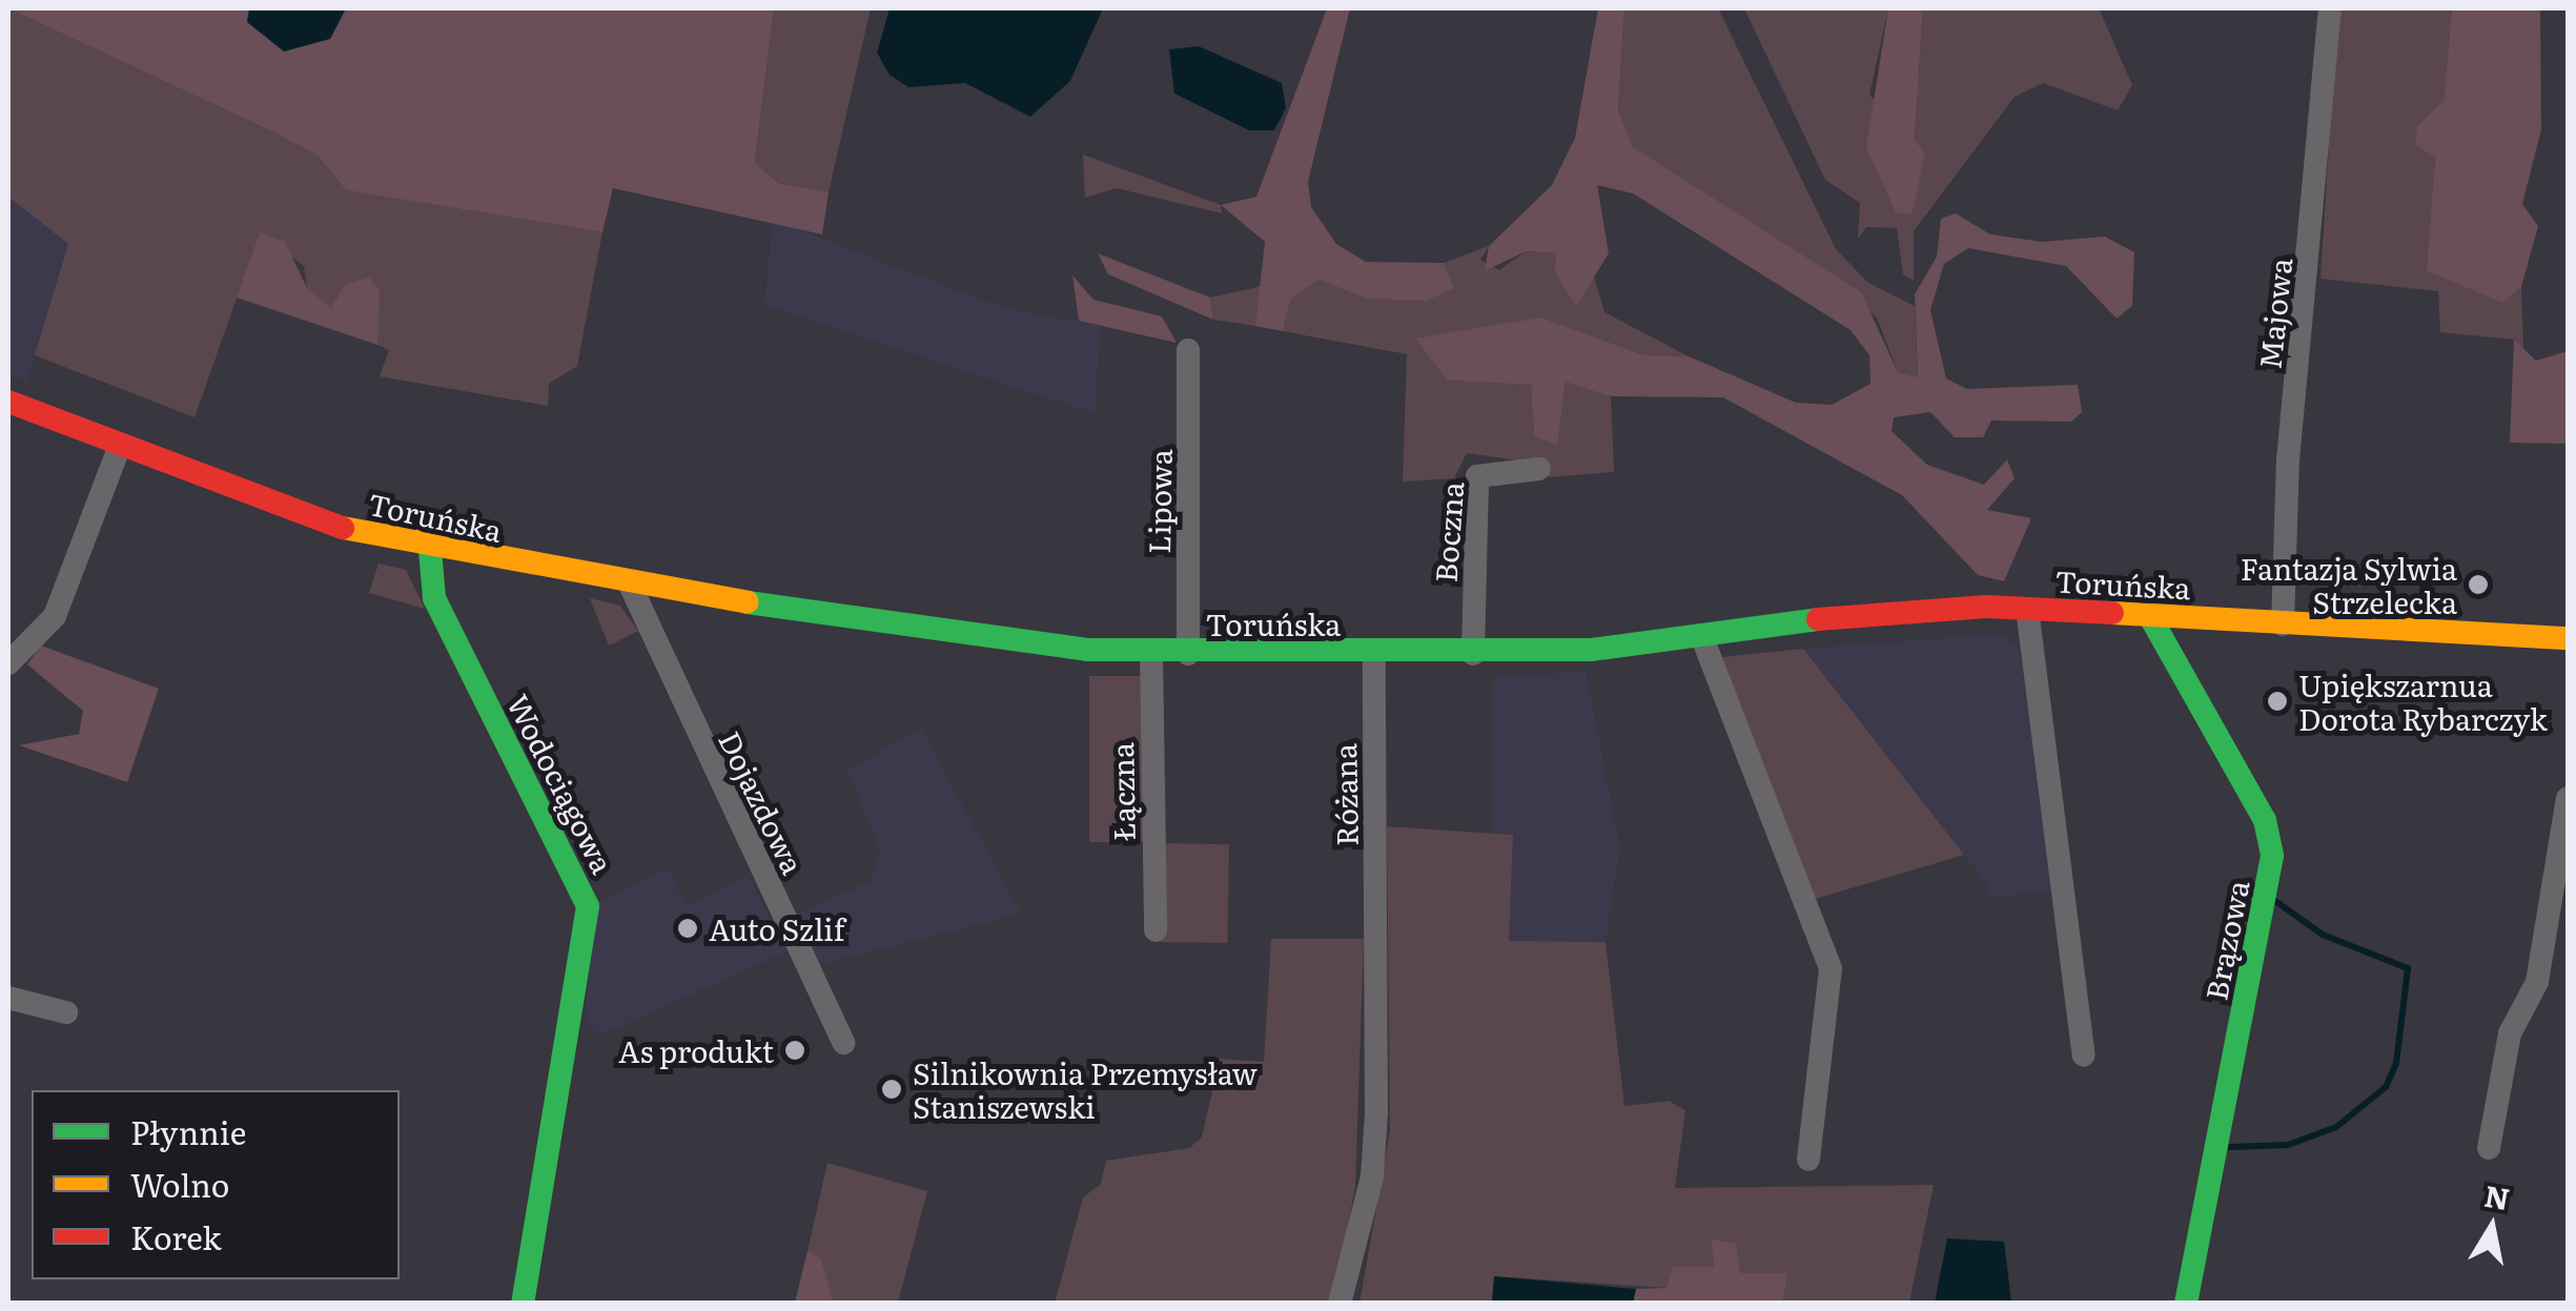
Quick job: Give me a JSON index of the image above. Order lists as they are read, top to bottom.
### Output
{
  "streets": {
    "main road": ["Toruńska", "Wodociągowa", "Brązowa"],
    "street": [
      "Majowa",
      "Lipowa",
      "Boczna",
      "Łączna",
      "Różana",
      "Dojazdowa"
    ]
  },
  "crossings": [
    ["Majowa", "Toruńska"],
    ["Lipowa", "Toruńska"],
    ["Toruńska", "Boczna"],
    ["Toruńska", "Wodociągowa"],
    ["Toruńska", "Łączna"],
    ["Toruńska", "Różana"],
    ["Toruńska", "Dojazdowa"],
    ["Toruńska", "Brązowa"]
  ],
  "places": [
    "Fantazja Sylwia Strzelecka",
    "Upiększarnua Dorota Rybarczyk",
    "Auto Szlif",
    "As produkt",
    "Silnikownia Przemysław Staniszewski"
  ],
  "legend": ["Płynnie", "Wolno", "Korek"],
  "north": "top"
}
